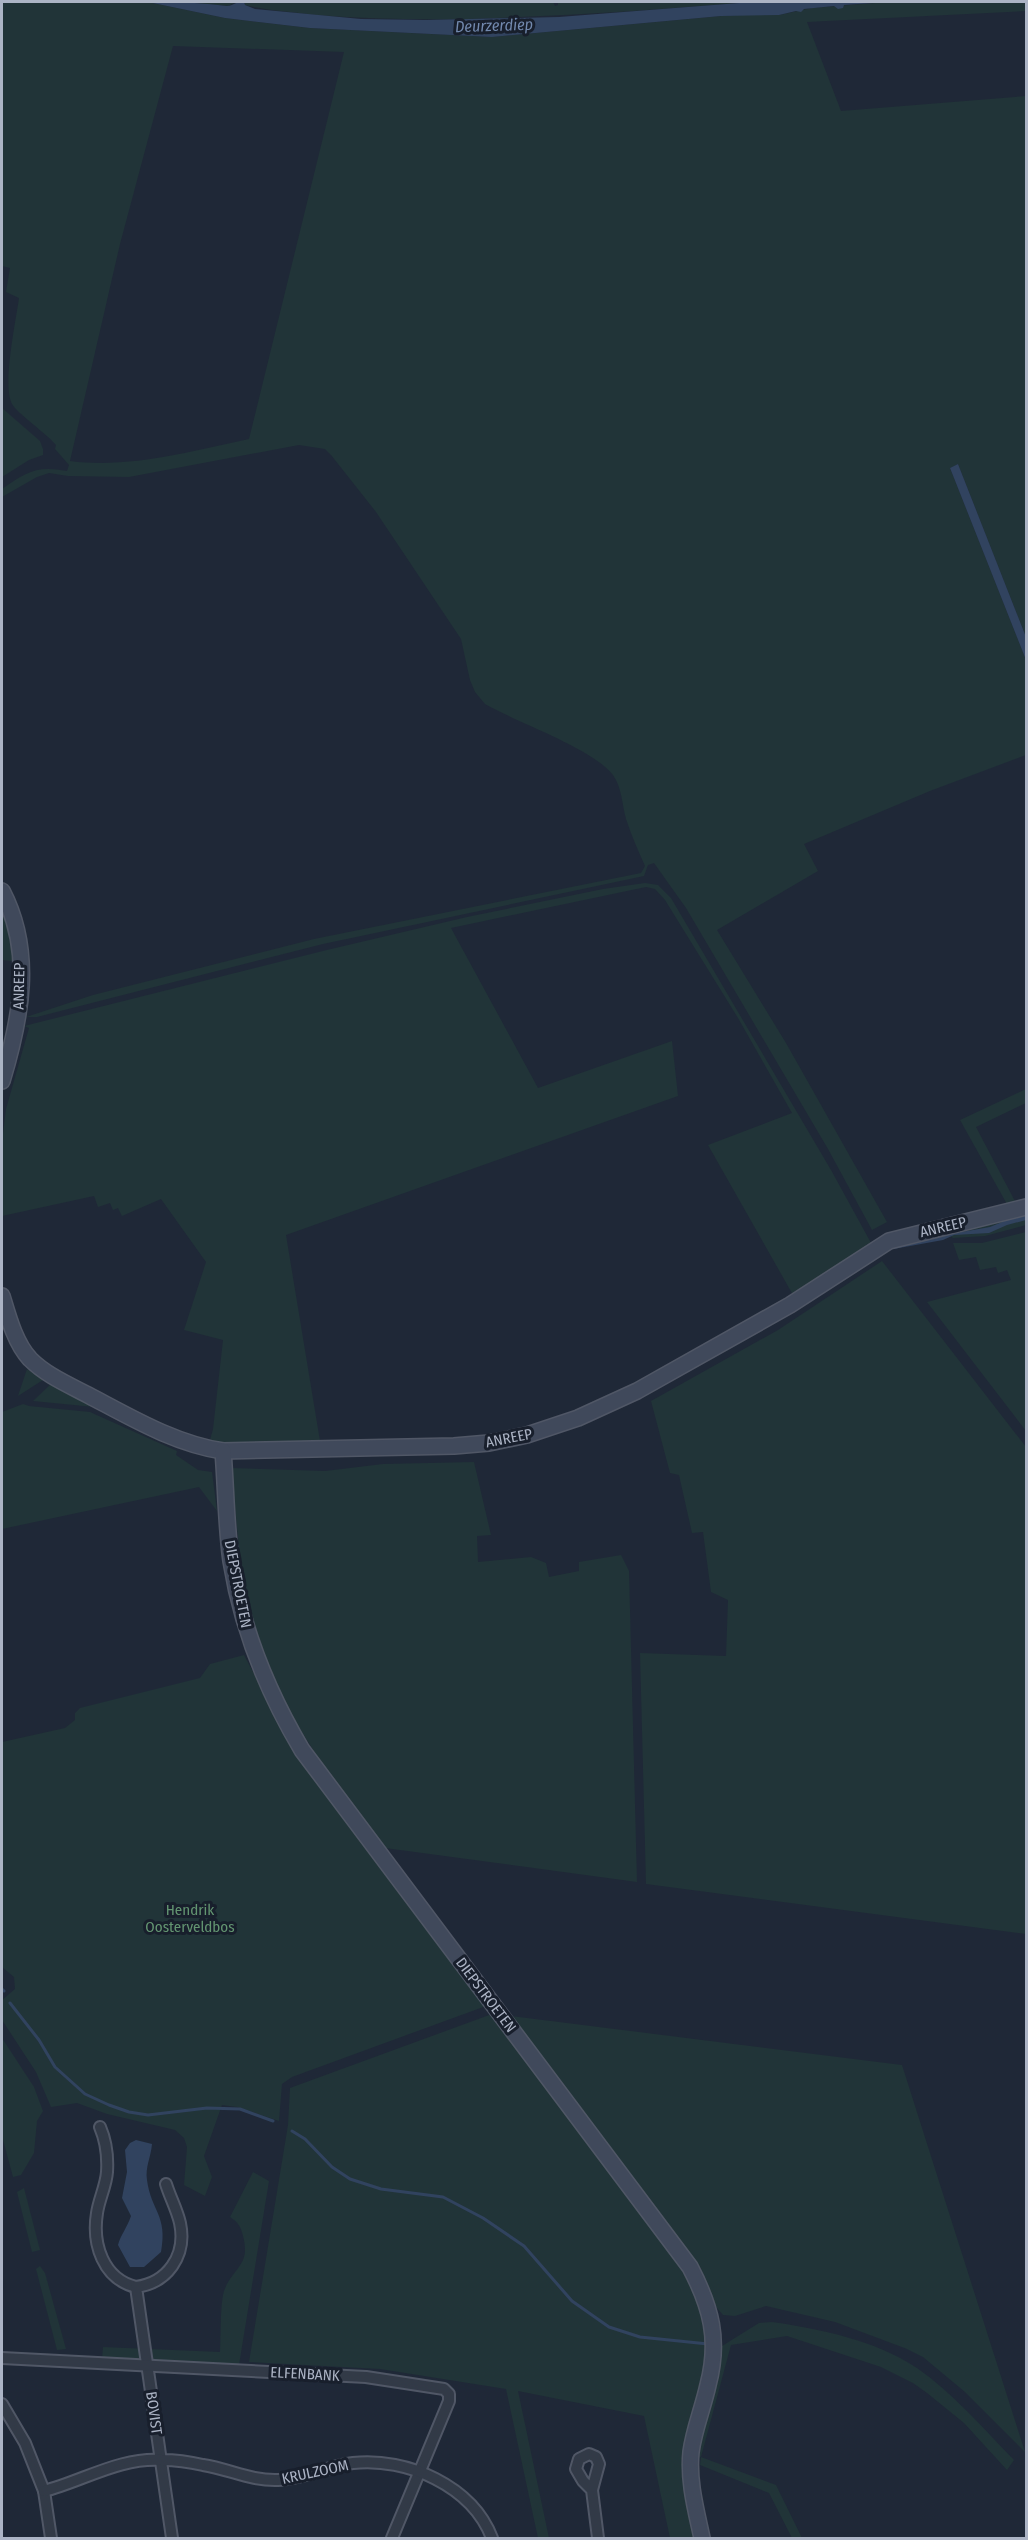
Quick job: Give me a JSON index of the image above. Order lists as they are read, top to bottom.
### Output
{
  "streets": {
    "street": [
      "ANREEP",
      "DIEPSTROETEN",
      "ELFENBANK",
      "BOVIST",
      "KRULZOOM"
    ]
  },
  "crossings": [
    ["ANREEP", "DIEPSTROETEN"],
    ["ELFENBANK", "BOVIST"],
    ["ELFENBANK", "KRULZOOM"],
    ["BOVIST", "KRULZOOM"]
  ],
  "water": ["Deurzerdiep"],
  "parks": ["Hendrik Oosterveldbos"]
}
